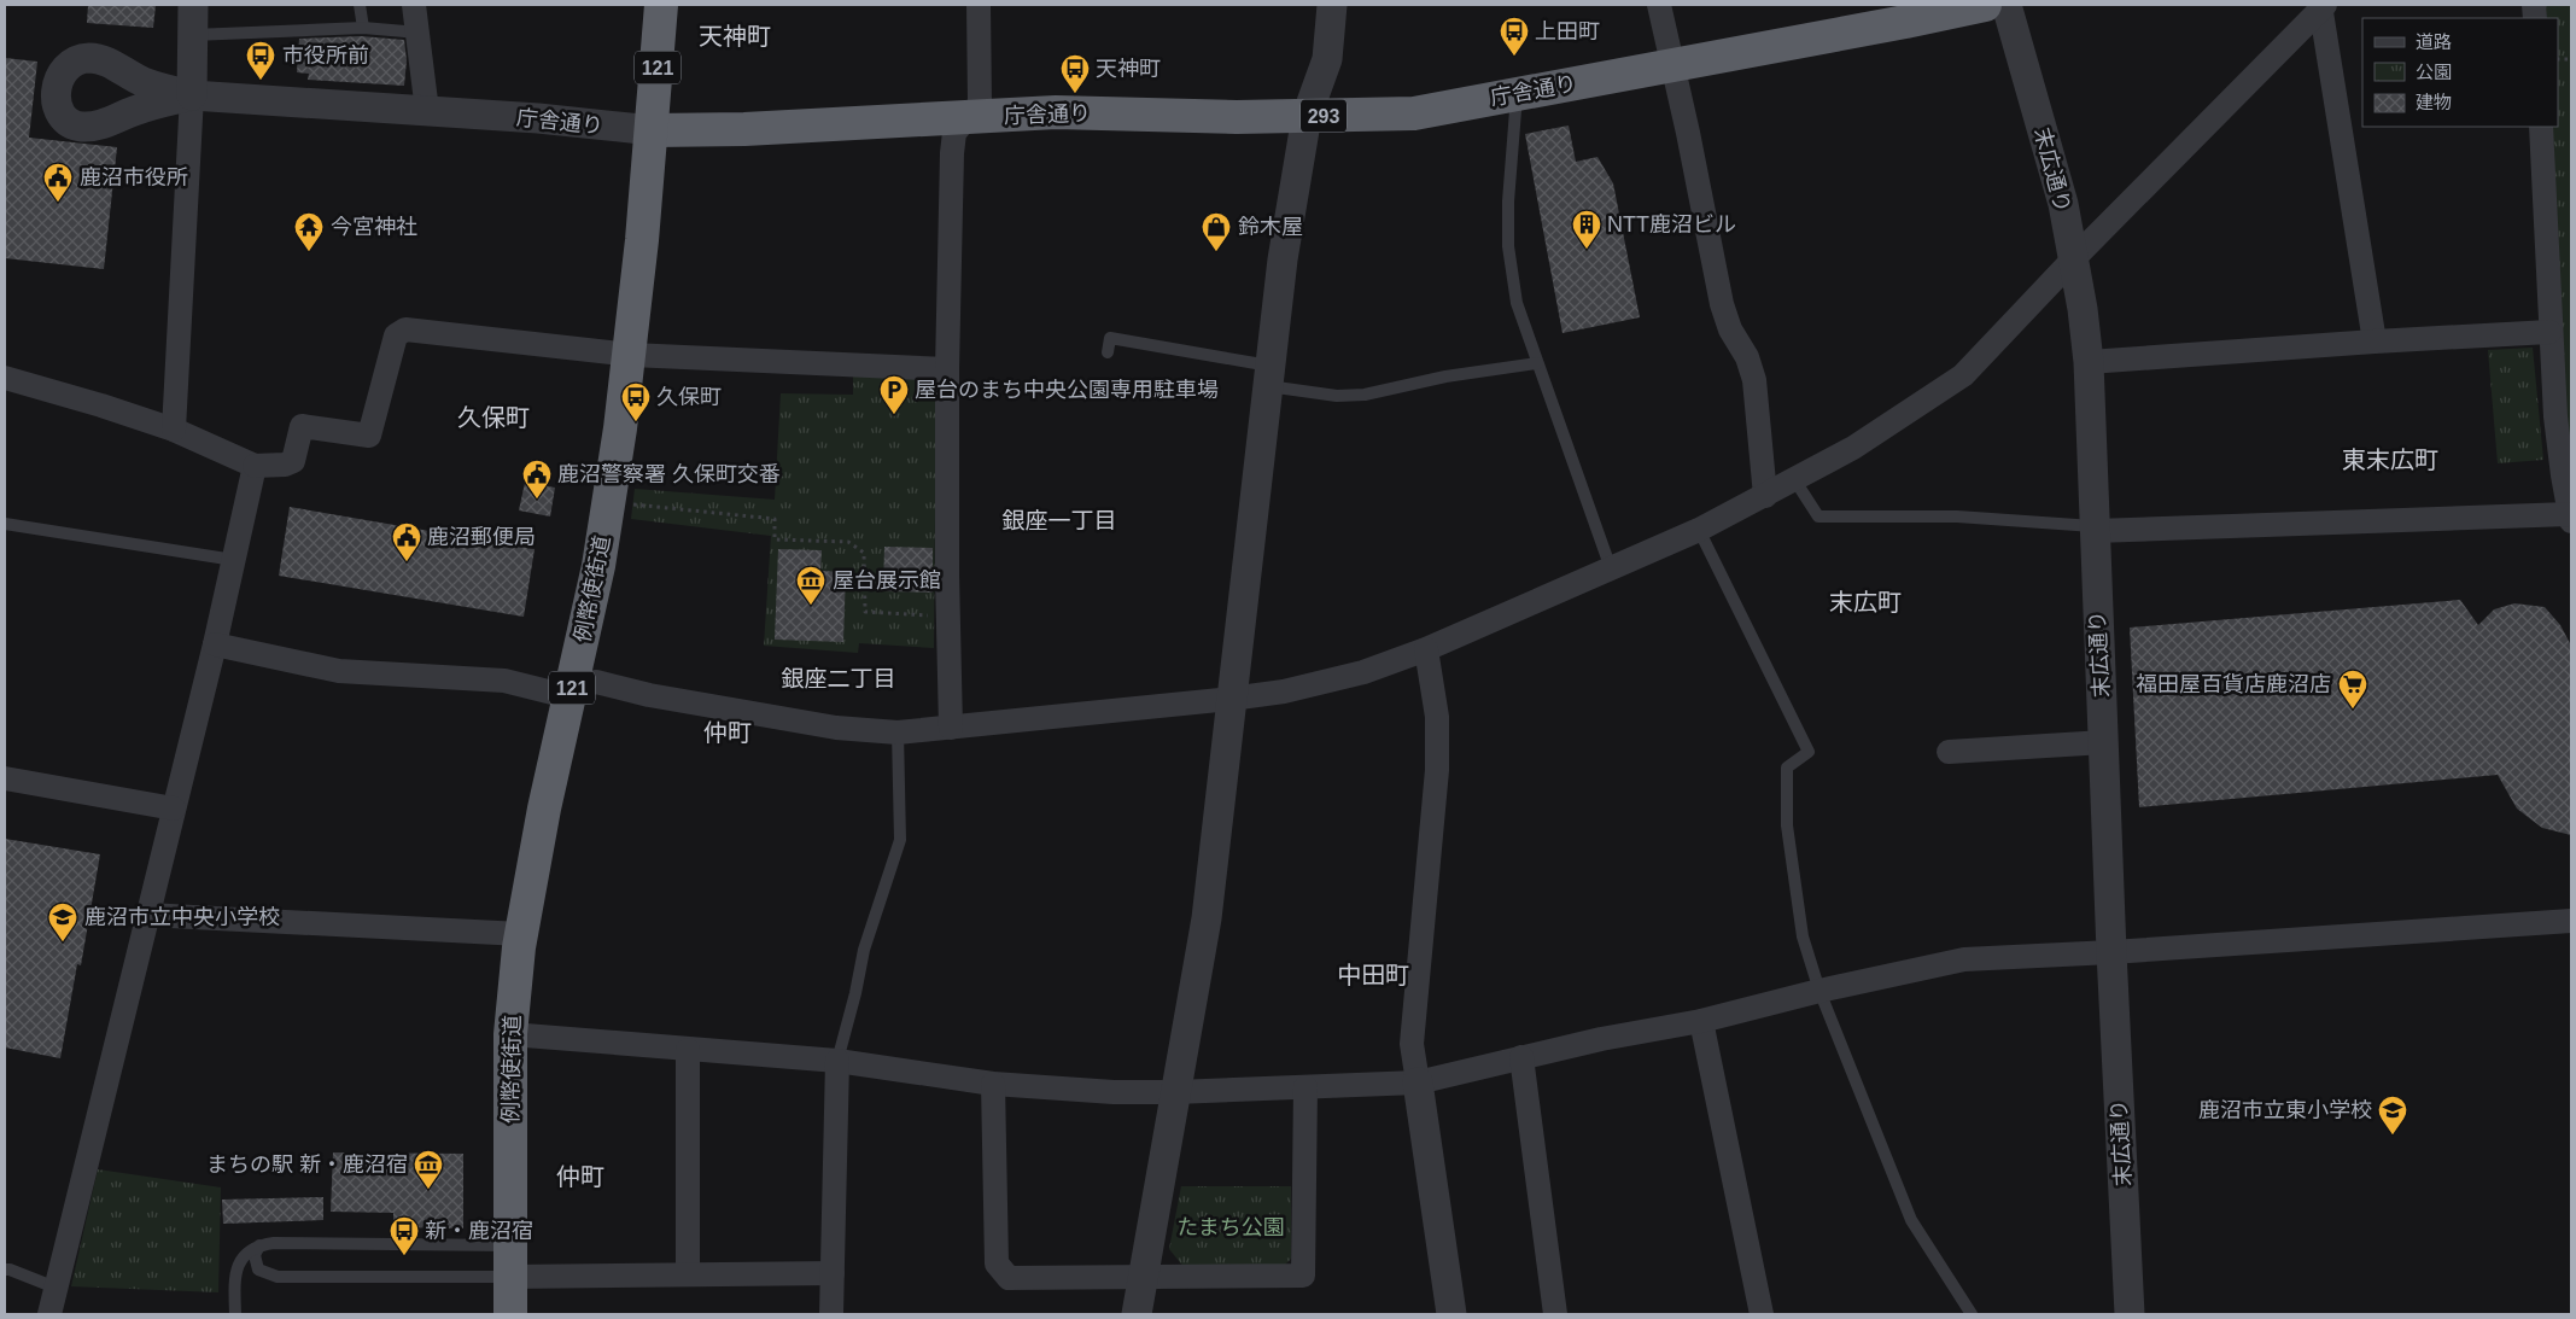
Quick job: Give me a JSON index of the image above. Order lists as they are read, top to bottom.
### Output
{
  "streets": {
    "highway": [
      "121",
      "庁舎通り",
      "293",
      "例幣使街道"
    ],
    "street": ["末広通り"]
  },
  "crossings": [
    ["庁舎通り", "例幣使街道"]
  ],
  "districts": [
    "天神町",
    "久保町",
    "東末広町",
    "銀座一丁目",
    "末広町",
    "銀座二丁目",
    "仲町",
    "中田町",
    "仲町"
  ],
  "parks": ["たまち公園"],
  "places": {
    "bus stop": [
      "上田町",
      "市役所前",
      "天神町",
      "久保町",
      "新・鹿沼宿"
    ],
    "public building": ["鹿沼市役所", "鹿沼警察署 久保町交番", "鹿沼郵便局"],
    "building": ["NTT鹿沼ビル"],
    "temple": ["今宮神社"],
    "shop": ["鈴木屋"],
    "parking": ["屋台のまち中央公園専用駐車場"],
    "museum": ["屋台展示館", "まちの駅 新・鹿沼宿"],
    "supermarket": ["福田屋百貨店鹿沼店"],
    "school or university": ["鹿沼市立中央小学校", "鹿沼市立東小学校"]
  },
  "legend": ["道路", "公園", "建物"]
}
